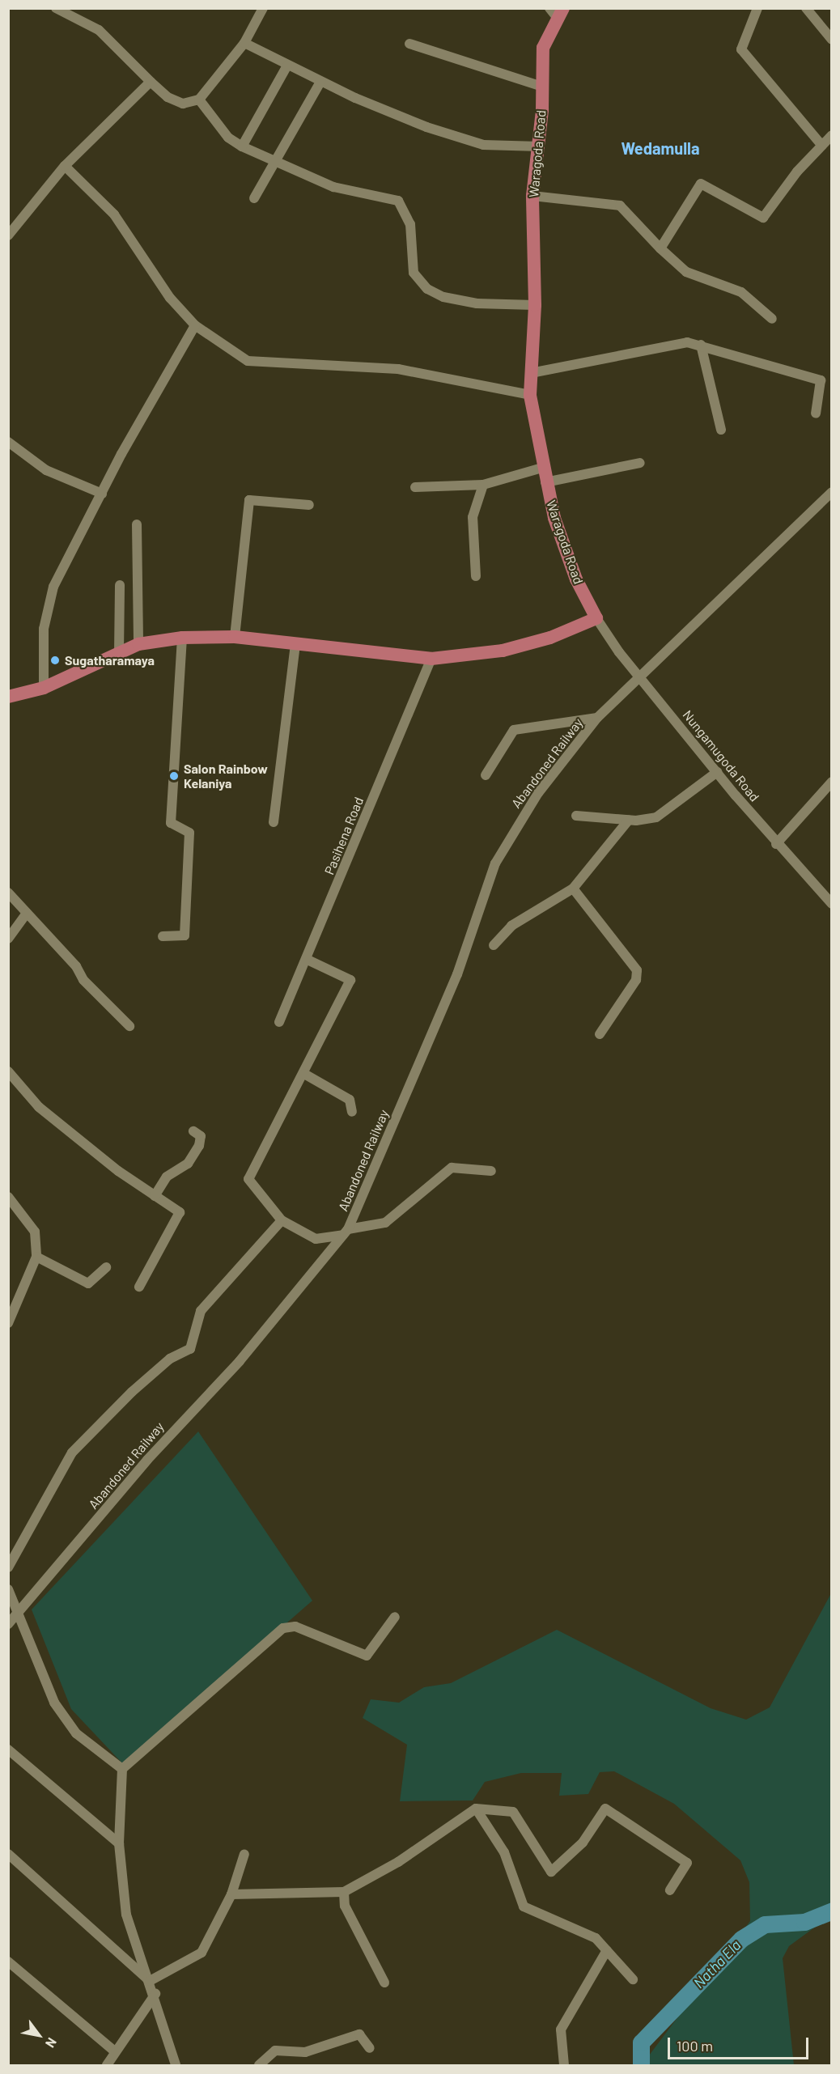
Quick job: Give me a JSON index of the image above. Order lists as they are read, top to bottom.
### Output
{
  "streets": {
    "main road": ["Waragoda Road"],
    "street": ["Nungamugoda Road", "Abandoned Railway", "Pasihena Road"]
  },
  "crossings": [
    ["Waragoda Road", "Nungamugoda Road"],
    ["Nungamugoda Road", "Abandoned Railway"]
  ],
  "districts": ["Wedamulla"],
  "water": ["Natha Ela"],
  "places": ["Sugatharamaya", "Salon Rainbow Kelaniya"],
  "scale_bar": "100 m",
  "north": "bottom right"
}
